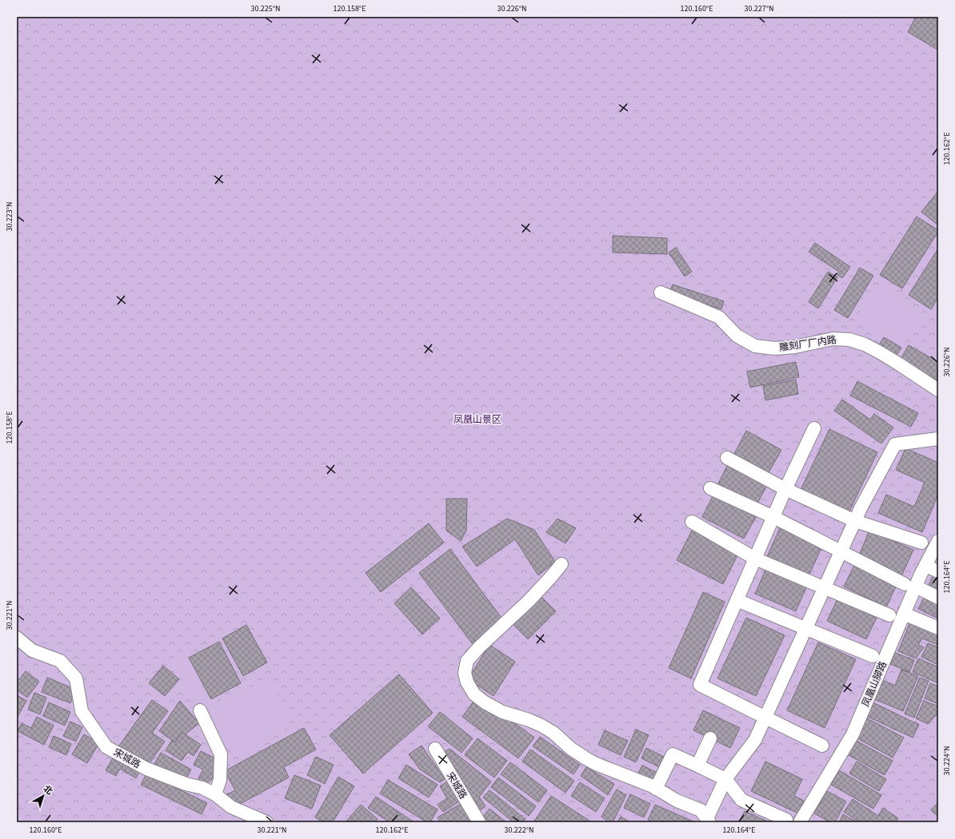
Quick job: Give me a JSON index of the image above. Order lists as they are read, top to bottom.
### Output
{
  "streets": {
    "street": ["雕刻厂厂内路", "凤凰山脚路", "宋城路"]
  },
  "parks": ["凤凰山景区"],
  "north": "top right",
  "coordinates": [
    "30.225°N",
    "120.158°E",
    "30.226°N",
    "120.160°E",
    "30.227°N",
    "120.162°E",
    "30.223°N",
    "120.164°E",
    "30.221°N",
    "30.224°N",
    "30.222°N"
  ]
}
